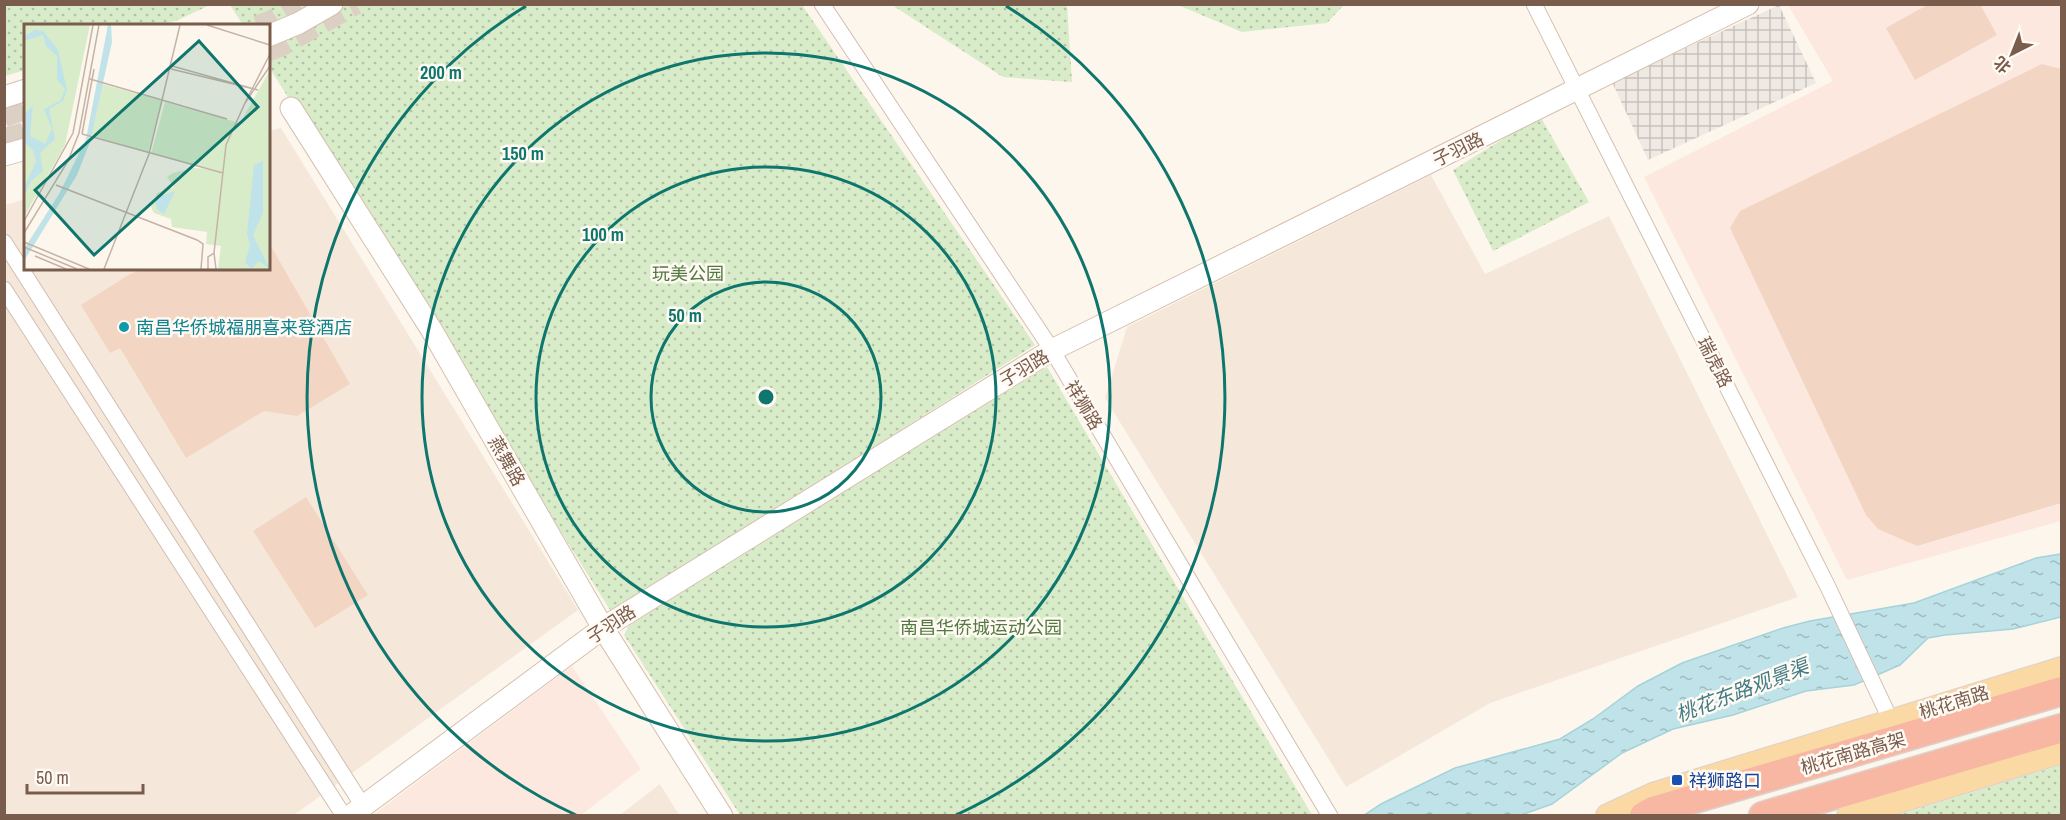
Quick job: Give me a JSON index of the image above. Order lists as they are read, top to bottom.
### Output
{
  "streets": {
    "highway": ["桃花南路高架"],
    "main road": ["桃花南路"],
    "street": [
      "子羽路",
      "瑞虎路",
      "祥狮路",
      "燕舞路"
    ]
  },
  "crossings": [
    ["子羽路", "瑞虎路"],
    ["子羽路", "祥狮路"],
    ["子羽路", "燕舞路"],
    ["瑞虎路", "桃花南路"]
  ],
  "water": ["桃花东路观景渠"],
  "parks": ["玩美公园", "南昌华侨城运动公园"],
  "places": {
    "other": ["南昌华侨城福朋喜来登酒店"],
    "transit": ["祥狮路口"]
  },
  "scale_bar": "50 m",
  "north": "bottom left",
  "rings": [
    "200 m",
    "150 m",
    "100 m",
    "50 m"
  ]
}
